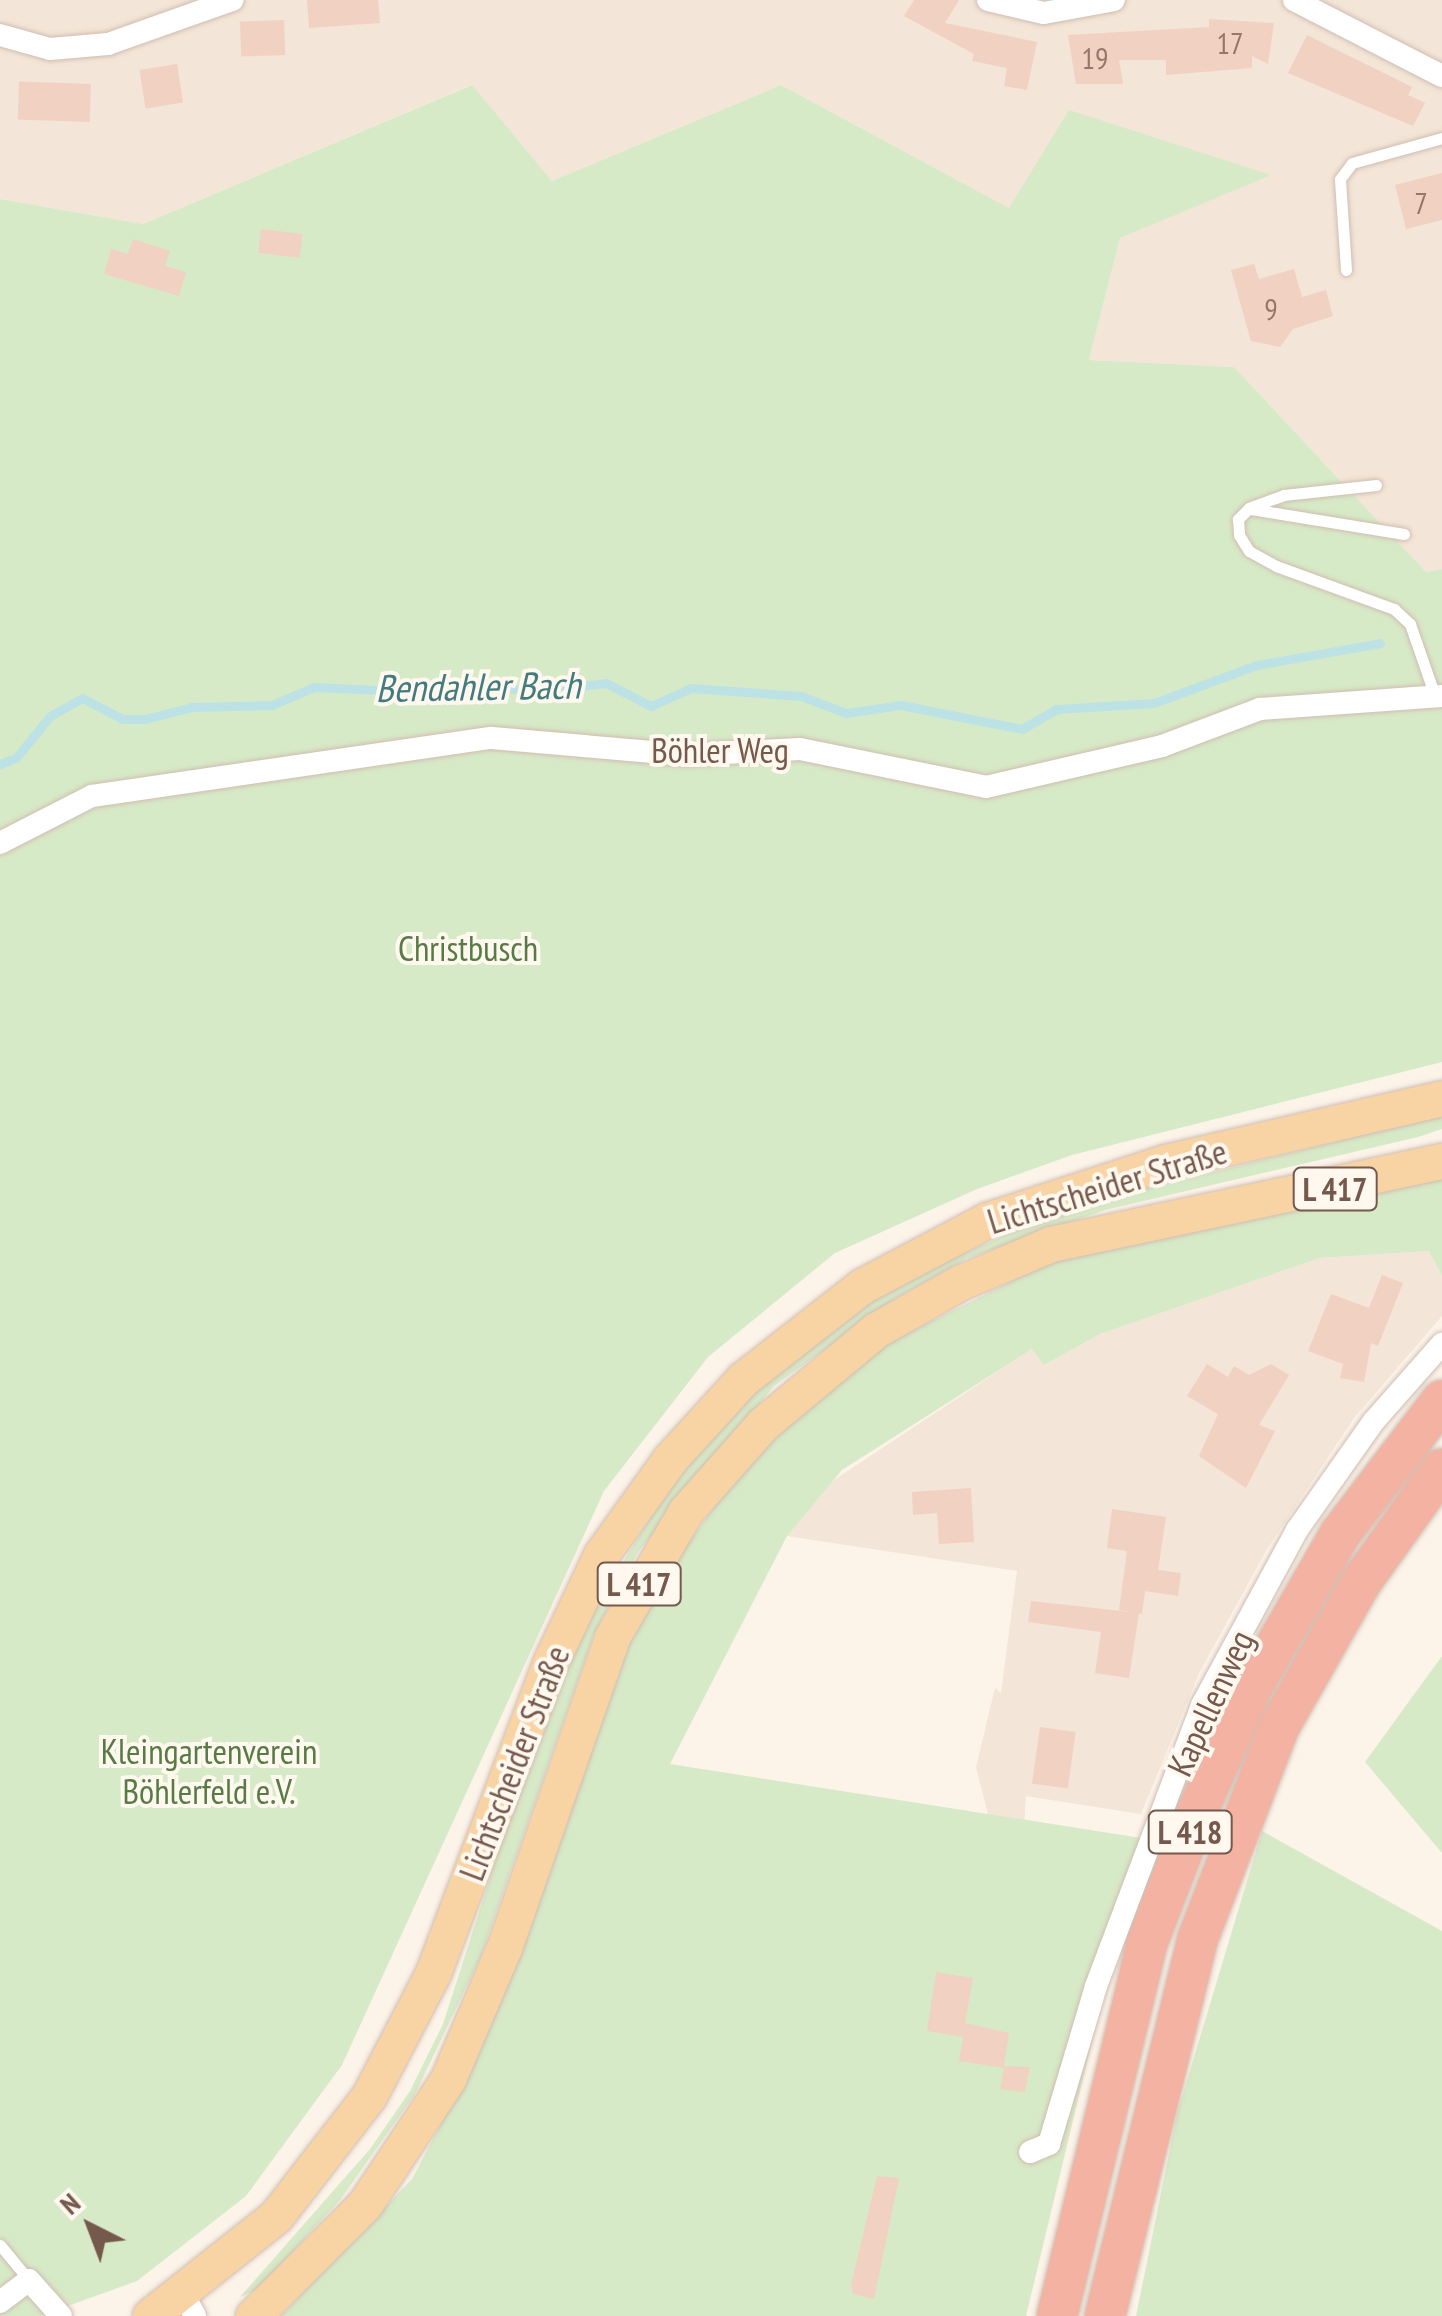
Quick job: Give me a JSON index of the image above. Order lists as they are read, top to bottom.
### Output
{
  "streets": {
    "highway": ["L 418"],
    "main road": ["Lichtscheider Straße", "L 417"],
    "street": ["Böhler Weg", "Kapellenweg"]
  },
  "water": ["Bendahler Bach"],
  "parks": ["Christbusch", "Kleingartenverein Böhlerfeld e.V."],
  "house_numbers": [
    "17",
    "19",
    "7",
    "9"
  ],
  "north": "top left"
}
